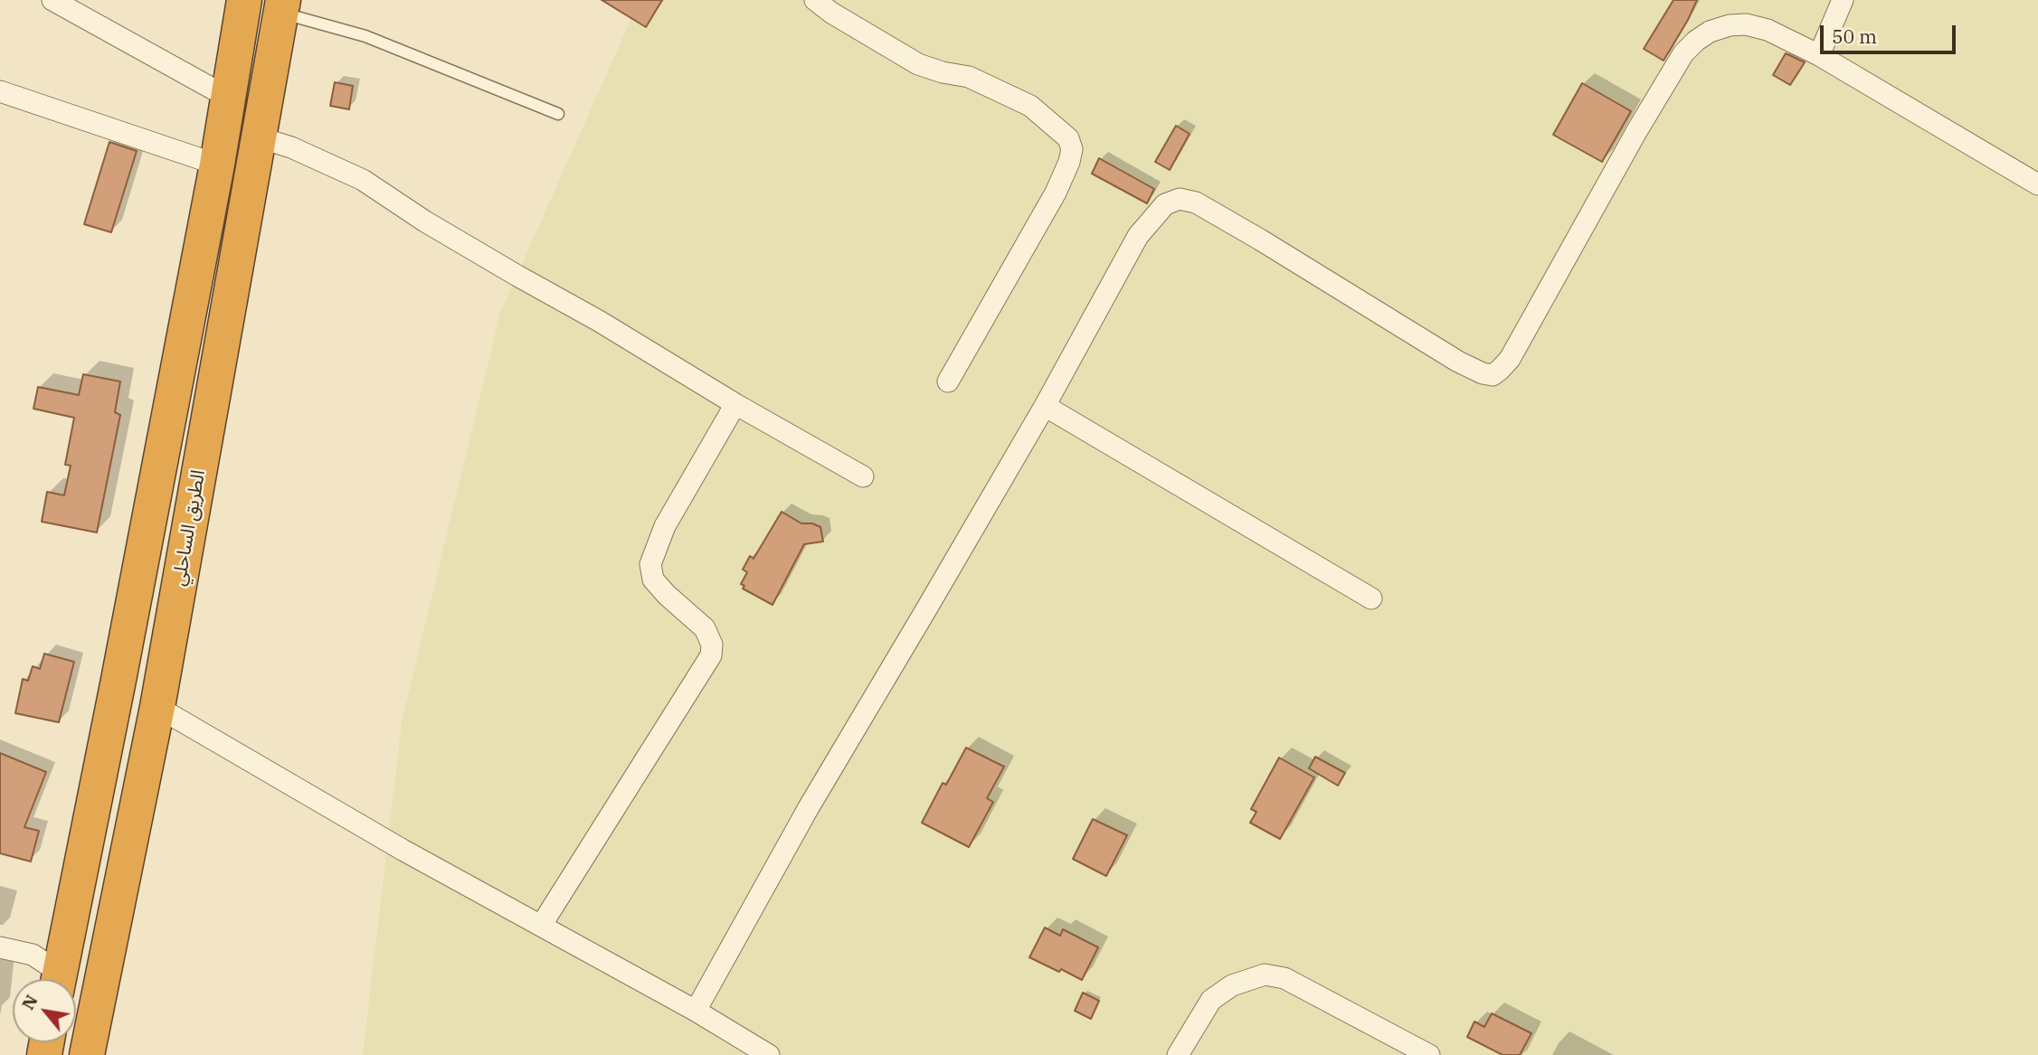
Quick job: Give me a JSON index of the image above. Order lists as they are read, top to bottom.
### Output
{
  "streets": {
    "highway": ["الطريق الساحلي"]
  },
  "scale_bar": "50 m",
  "north": "top left"
}
